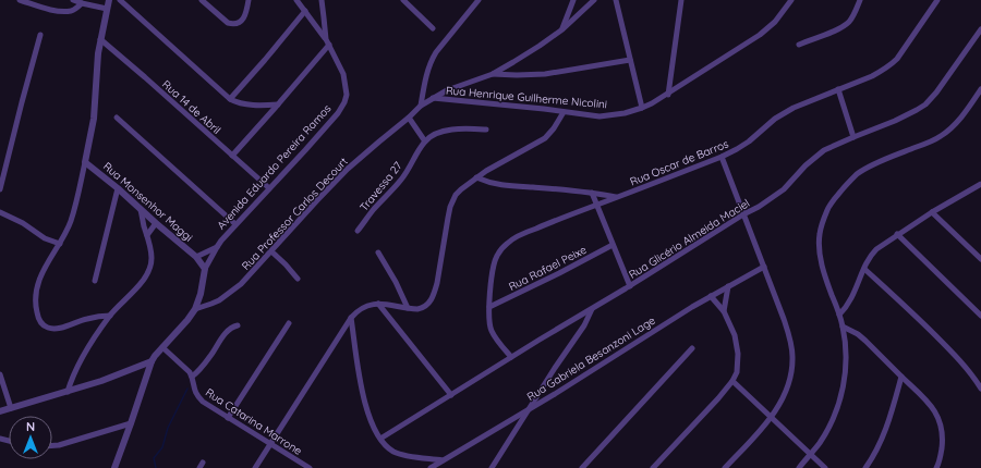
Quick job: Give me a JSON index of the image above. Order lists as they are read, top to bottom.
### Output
{
  "streets": {
    "street": [
      "Rua Henrique Guilherme Nicolini",
      "Rua 14 de Abril",
      "Rua Oscar de Barros",
      "Avenida Eduardo Pereira Ramos",
      "Travessa 27",
      "Rua Monsenhor Maggi",
      "Rua Professor Carlos Decourt",
      "Rua Glicério Almeida Maciel",
      "Rua Rafael Peixe",
      "Rua Gabriela Besanzoni Lage",
      "Rua Catarina Marrone"
    ]
  },
  "crossings": [
    ["Rua Henrique Guilherme Nicolini", "Rua Professor Carlos Decourt"],
    ["Rua 14 de Abril", "Avenida Eduardo Pereira Ramos"],
    ["Rua Oscar de Barros", "Rua Glicério Almeida Maciel"],
    ["Rua Oscar de Barros", "Rua Rafael Peixe"],
    ["Avenida Eduardo Pereira Ramos", "Rua Monsenhor Maggi"],
    ["Avenida Eduardo Pereira Ramos", "Rua Professor Carlos Decourt"],
    ["Avenida Eduardo Pereira Ramos", "Rua Catarina Marrone"]
  ],
  "north": "top"
}
